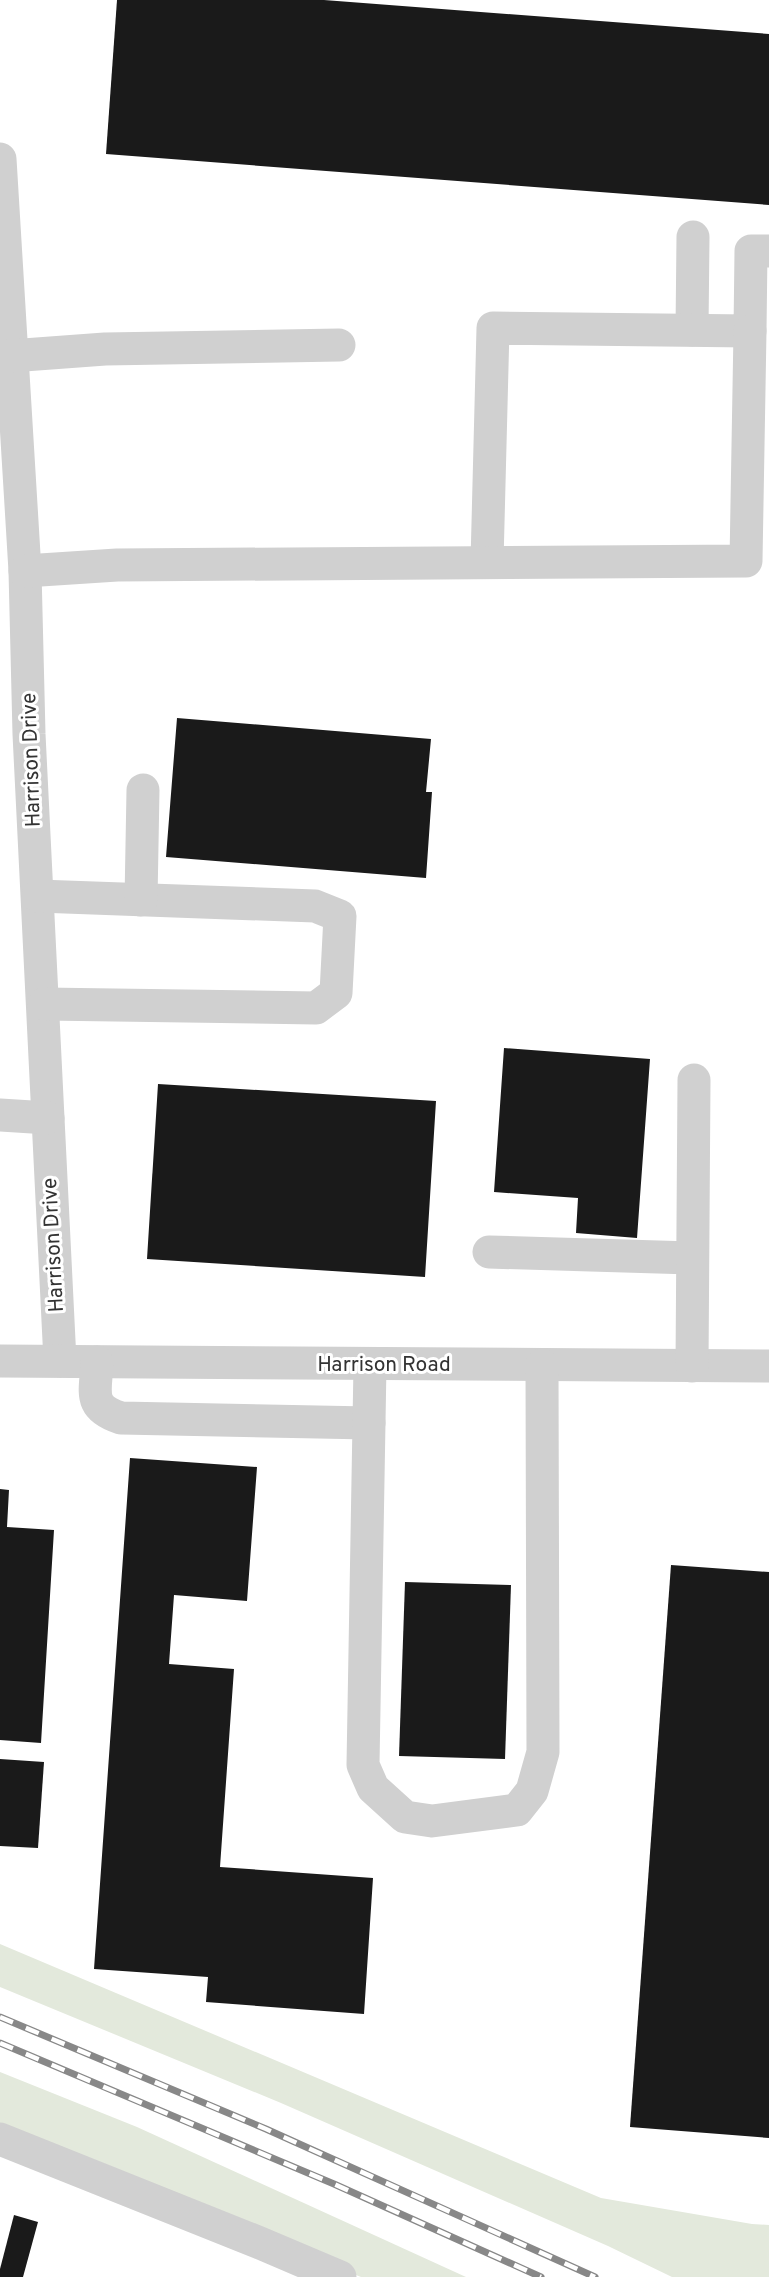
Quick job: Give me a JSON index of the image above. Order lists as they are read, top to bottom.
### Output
{
  "streets": {
    "street": ["Harrison Drive", "Harrison Road"]
  },
  "crossings": [
    ["Harrison Drive", "Harrison Road"]
  ]
}
